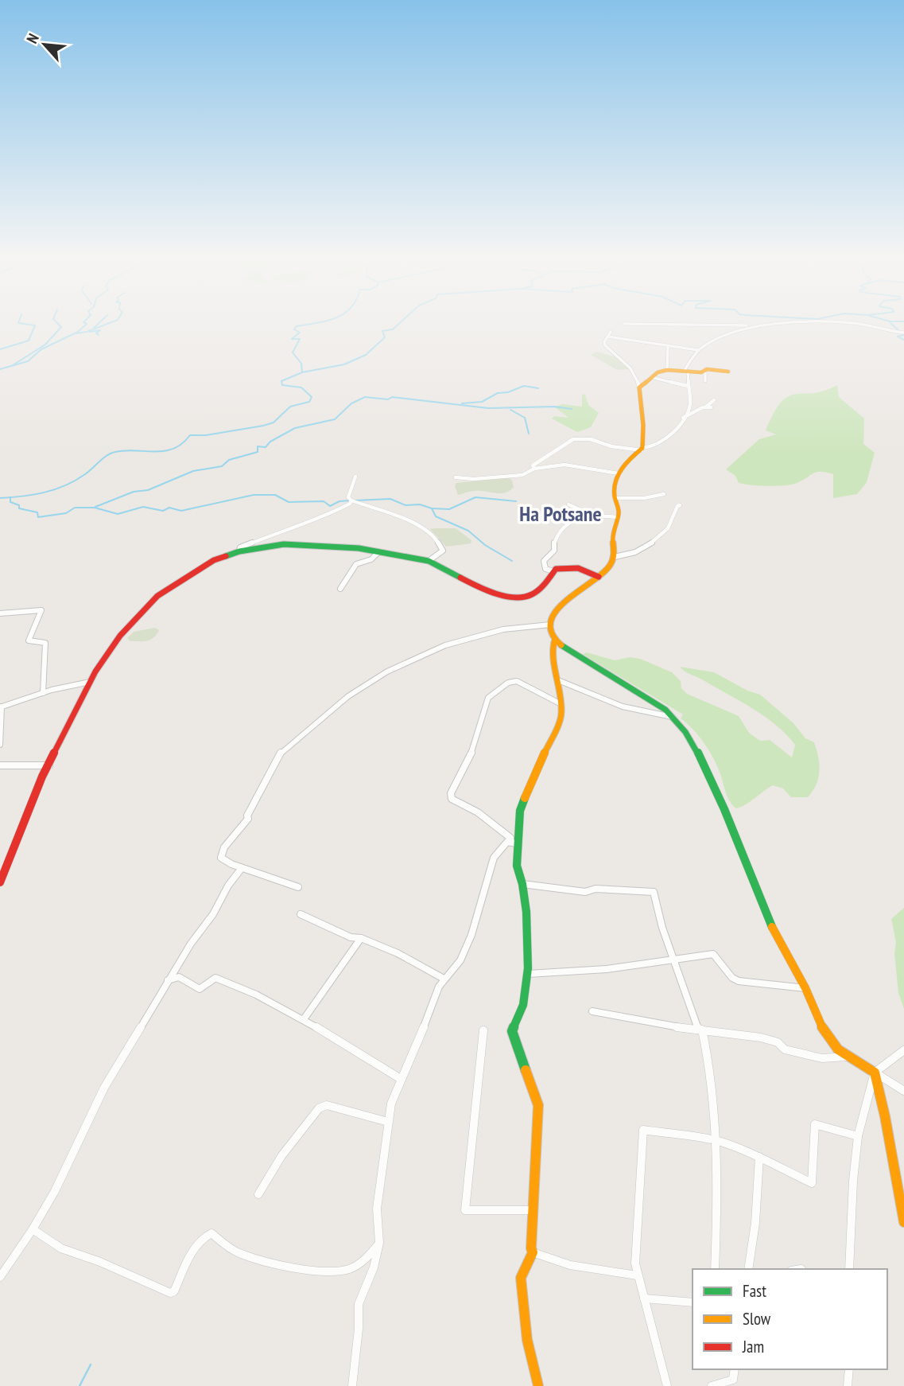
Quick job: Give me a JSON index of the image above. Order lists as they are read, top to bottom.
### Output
{
  "districts": ["Ha Potsane"],
  "legend": ["Fast", "Slow", "Jam"],
  "north": "top left"
}
